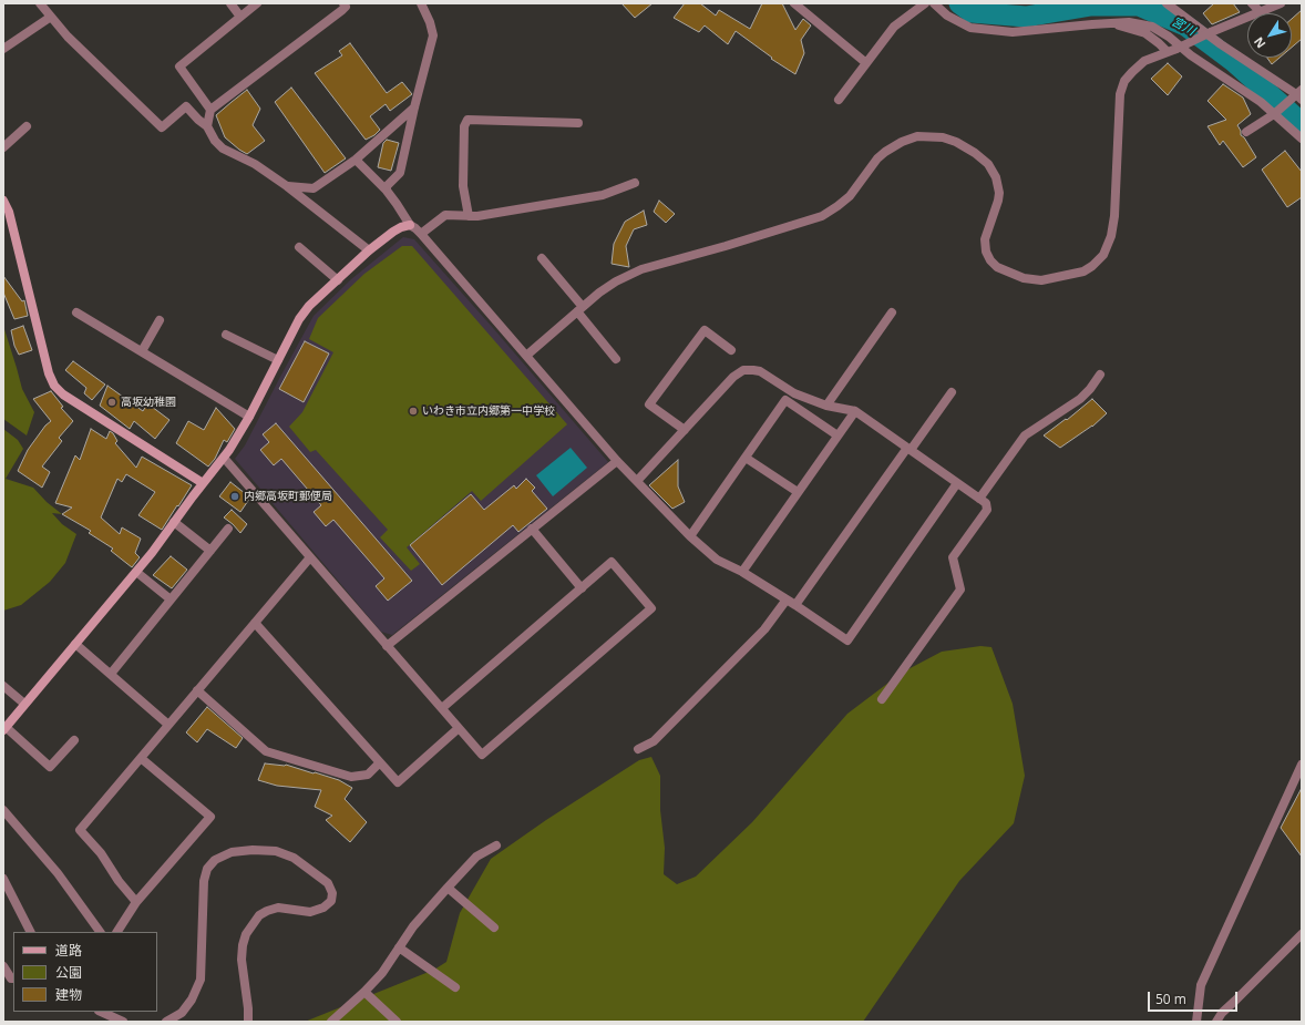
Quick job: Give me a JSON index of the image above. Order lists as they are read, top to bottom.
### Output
{
  "water": ["宮川"],
  "places": ["高坂幼稚園", "いわき市立内郷第一中学校", "内郷高坂町郵便局"],
  "legend": ["道路", "公園", "建物"],
  "scale_bar": "50 m",
  "north": "bottom left"
}
